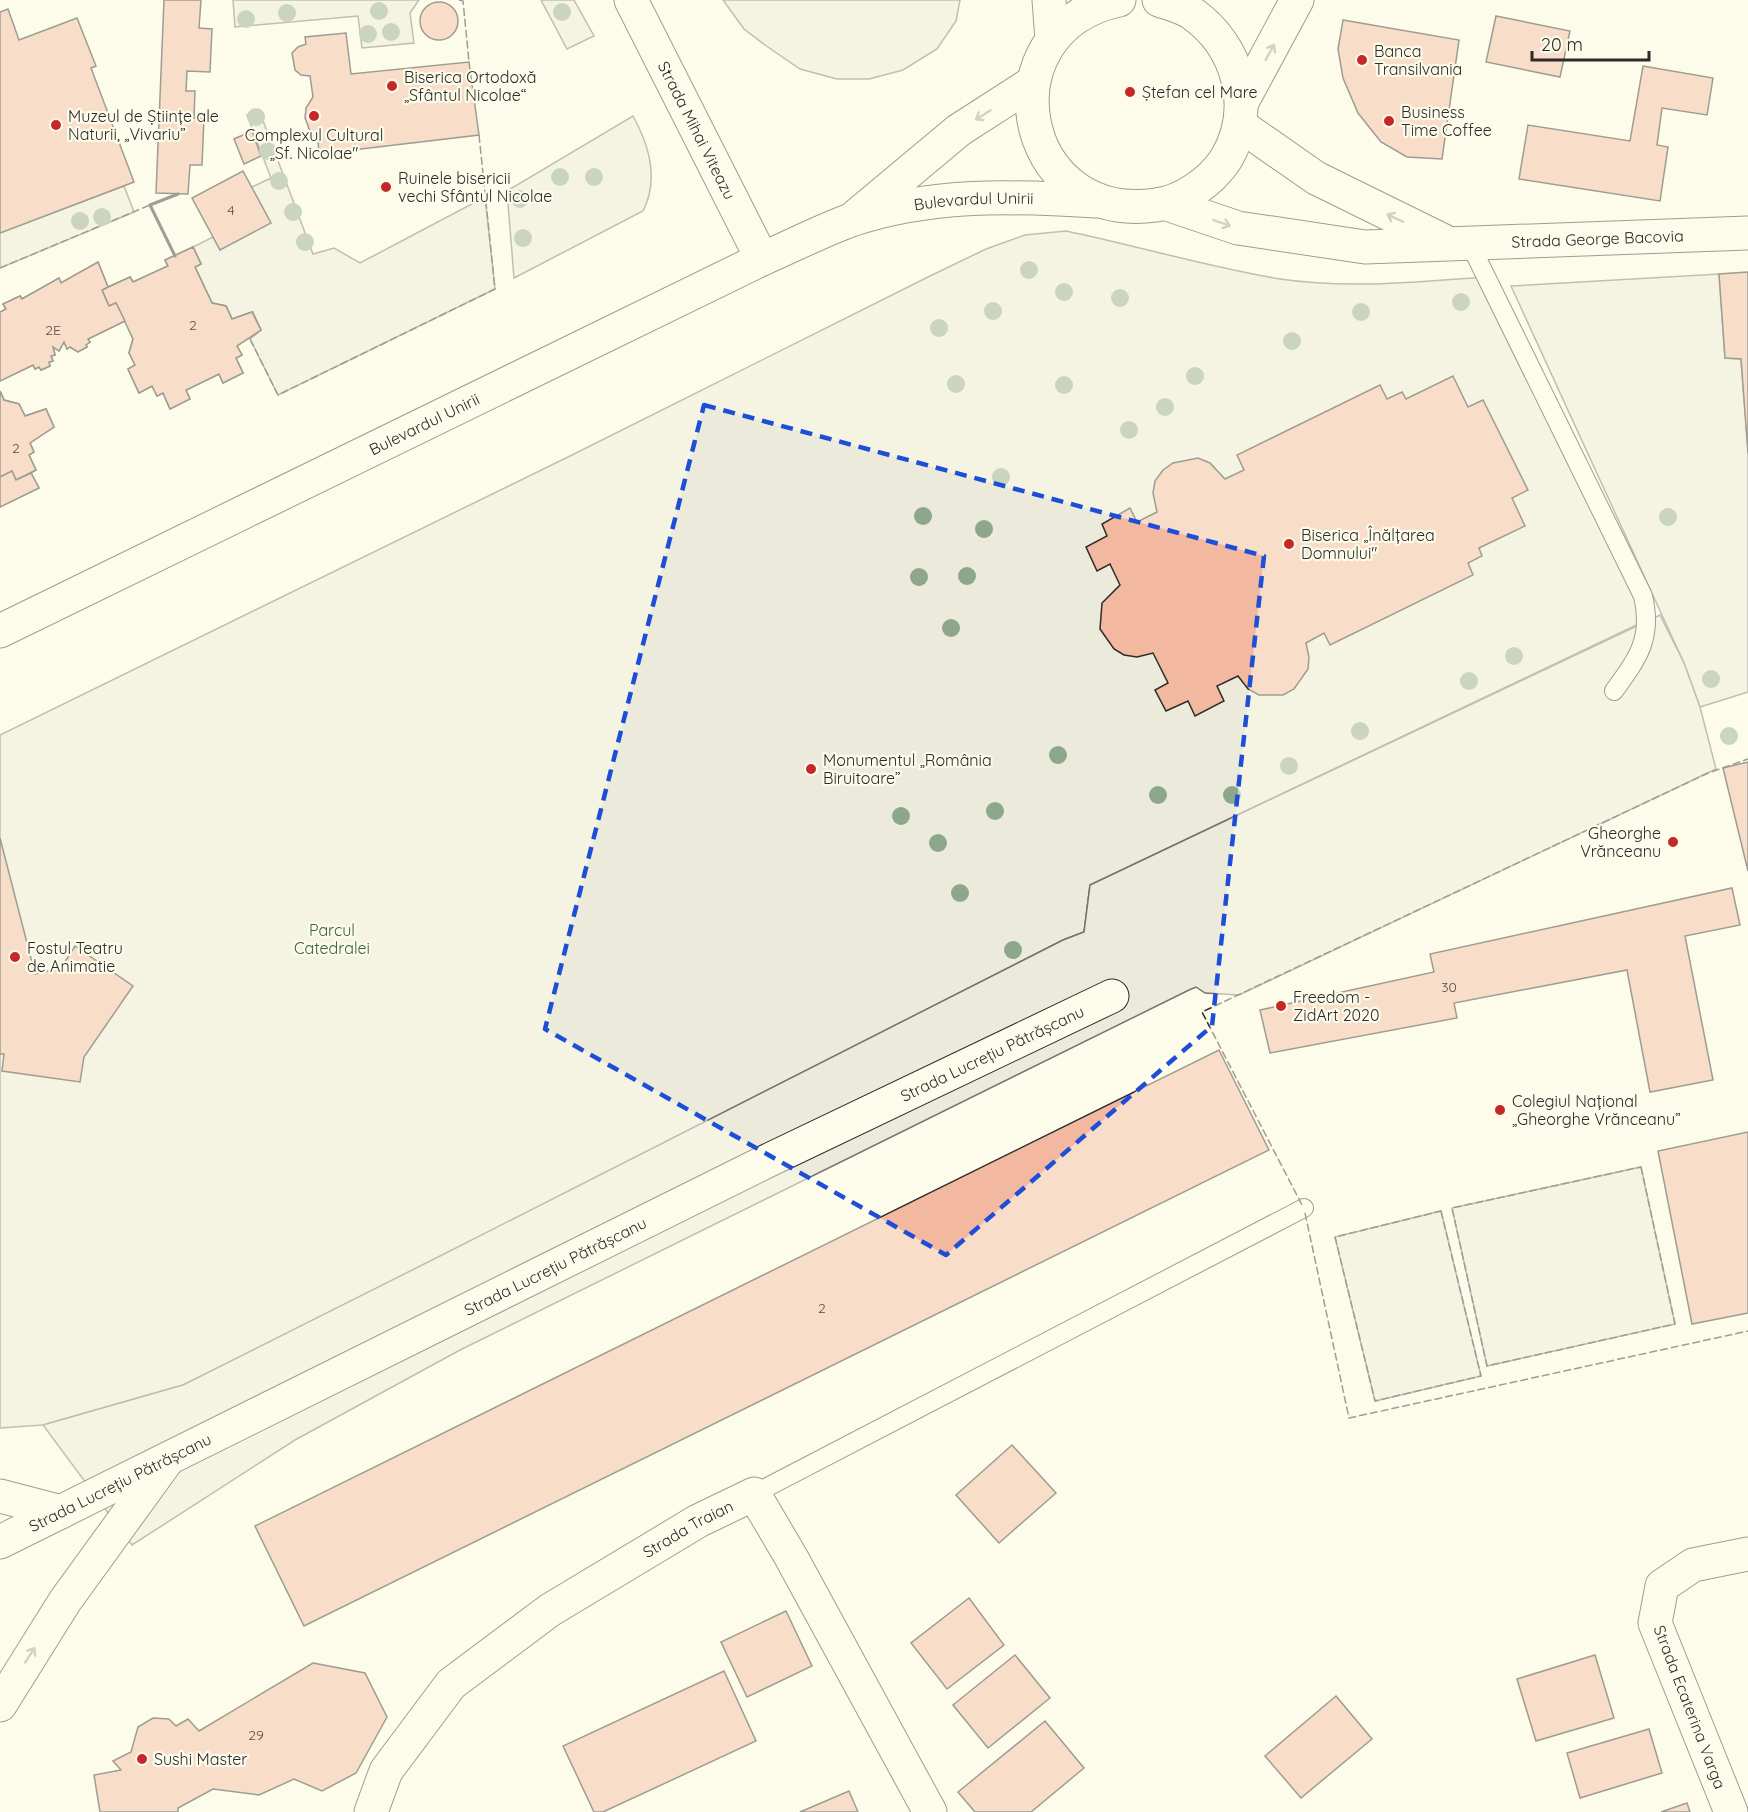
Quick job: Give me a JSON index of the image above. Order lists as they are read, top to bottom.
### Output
{
  "streets": {
    "street": [
      "Strada Mihai Viteazu",
      "Bulevardul Unirii",
      "Strada George Bacovia",
      "Strada Lucrețiu Pătrășcanu",
      "Strada Traian",
      "Strada Ecaterina Varga"
    ]
  },
  "crossings": [
    ["Strada Mihai Viteazu", "Bulevardul Unirii"]
  ],
  "parks": ["Parcul Catedralei"],
  "places": [
    "Banca Transilvania",
    "Biserica Ortodoxă „Sfântul Nicolae“",
    "Ștefan cel Mare",
    "Complexul Cultural „Sf. Nicolae\"",
    "Business Time Coffee",
    "Muzeul de Științe ale Naturii, „Vivariu”",
    "Ruinele bisericii vechi Sfântul Nicolae",
    "Biserica „Înălțarea Domnului\"",
    "Monumentul „România Biruitoare”",
    "Gheorghe Vrănceanu",
    "Fostul Teatru de Animatie",
    "Freedom - ZidArt 2020",
    "Colegiul Național „Gheorghe Vrănceanu”",
    "Sushi Master"
  ],
  "house_numbers": [
    "4",
    "2",
    "2E",
    "2",
    "30",
    "2",
    "29"
  ],
  "scale_bar": "20 m"
}
